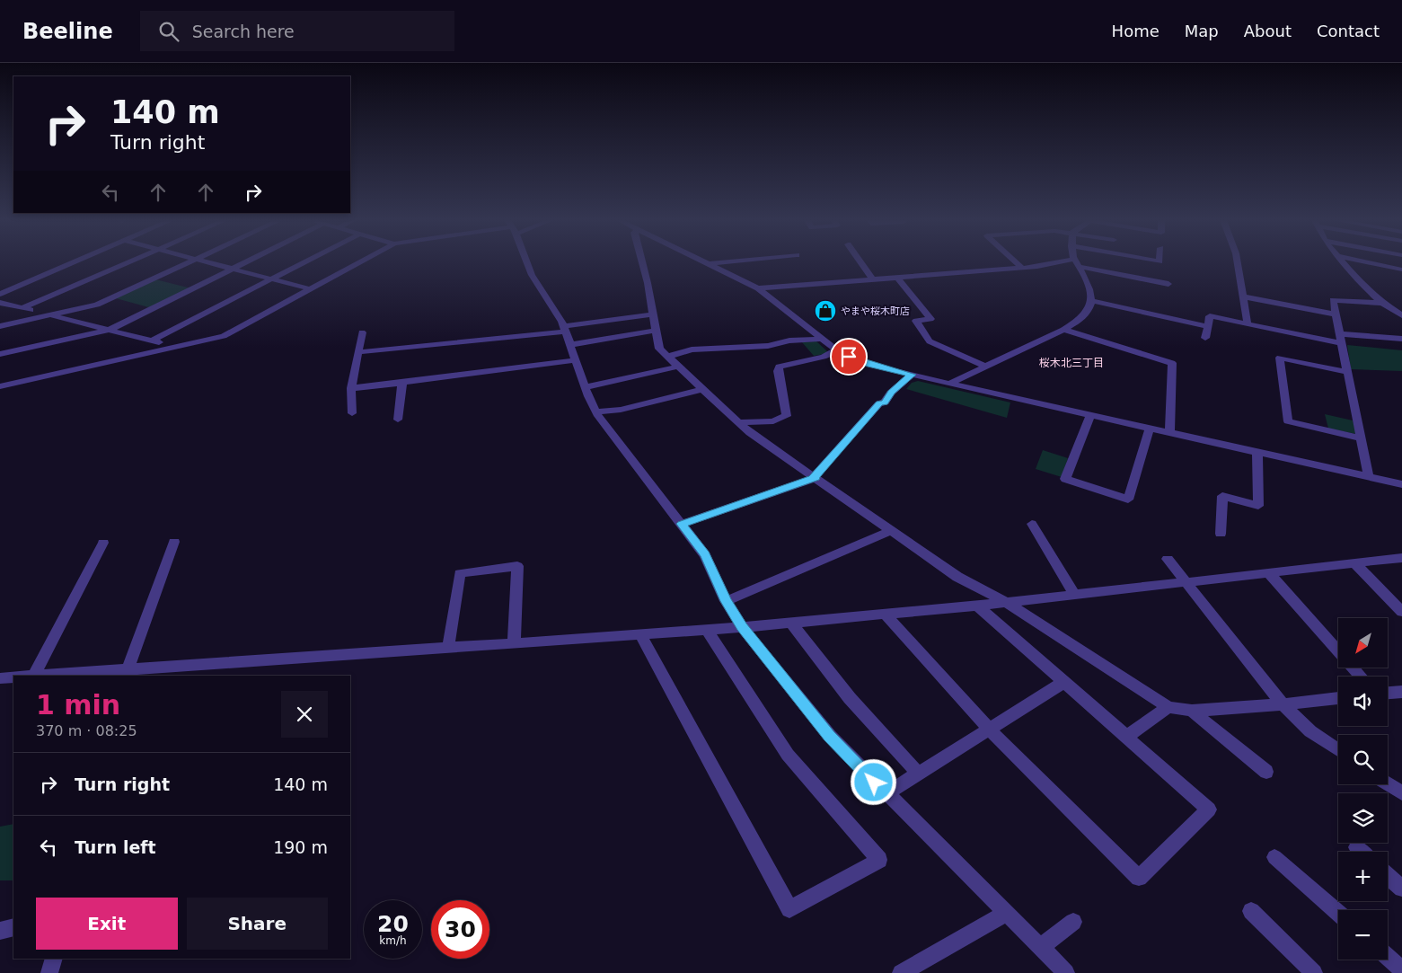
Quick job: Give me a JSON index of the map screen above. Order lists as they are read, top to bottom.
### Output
{
  "districts": ["桜木北三丁目"],
  "places": {
    "shop": ["やまや桜木町店"]
  },
  "north": "bottom left",
  "page": {
    "header": "Beeline",
    "search": "Search here",
    "nav": [
      "Home",
      "Map",
      "About",
      "Contact"
    ],
    "turn": ["140 m", "Turn right"],
    "map_buttons": ["+", "−"],
    "heading": ["1 min", "370 m · 08:25"],
    "list": [
      {
        "name": "Turn right",
        "value": "140 m"
      },
      {
        "name": "Turn left",
        "value": "190 m"
      }
    ],
    "buttons": ["Exit", "Share"],
    "speed": "20 km/h",
    "limit": "30"
  }
}
